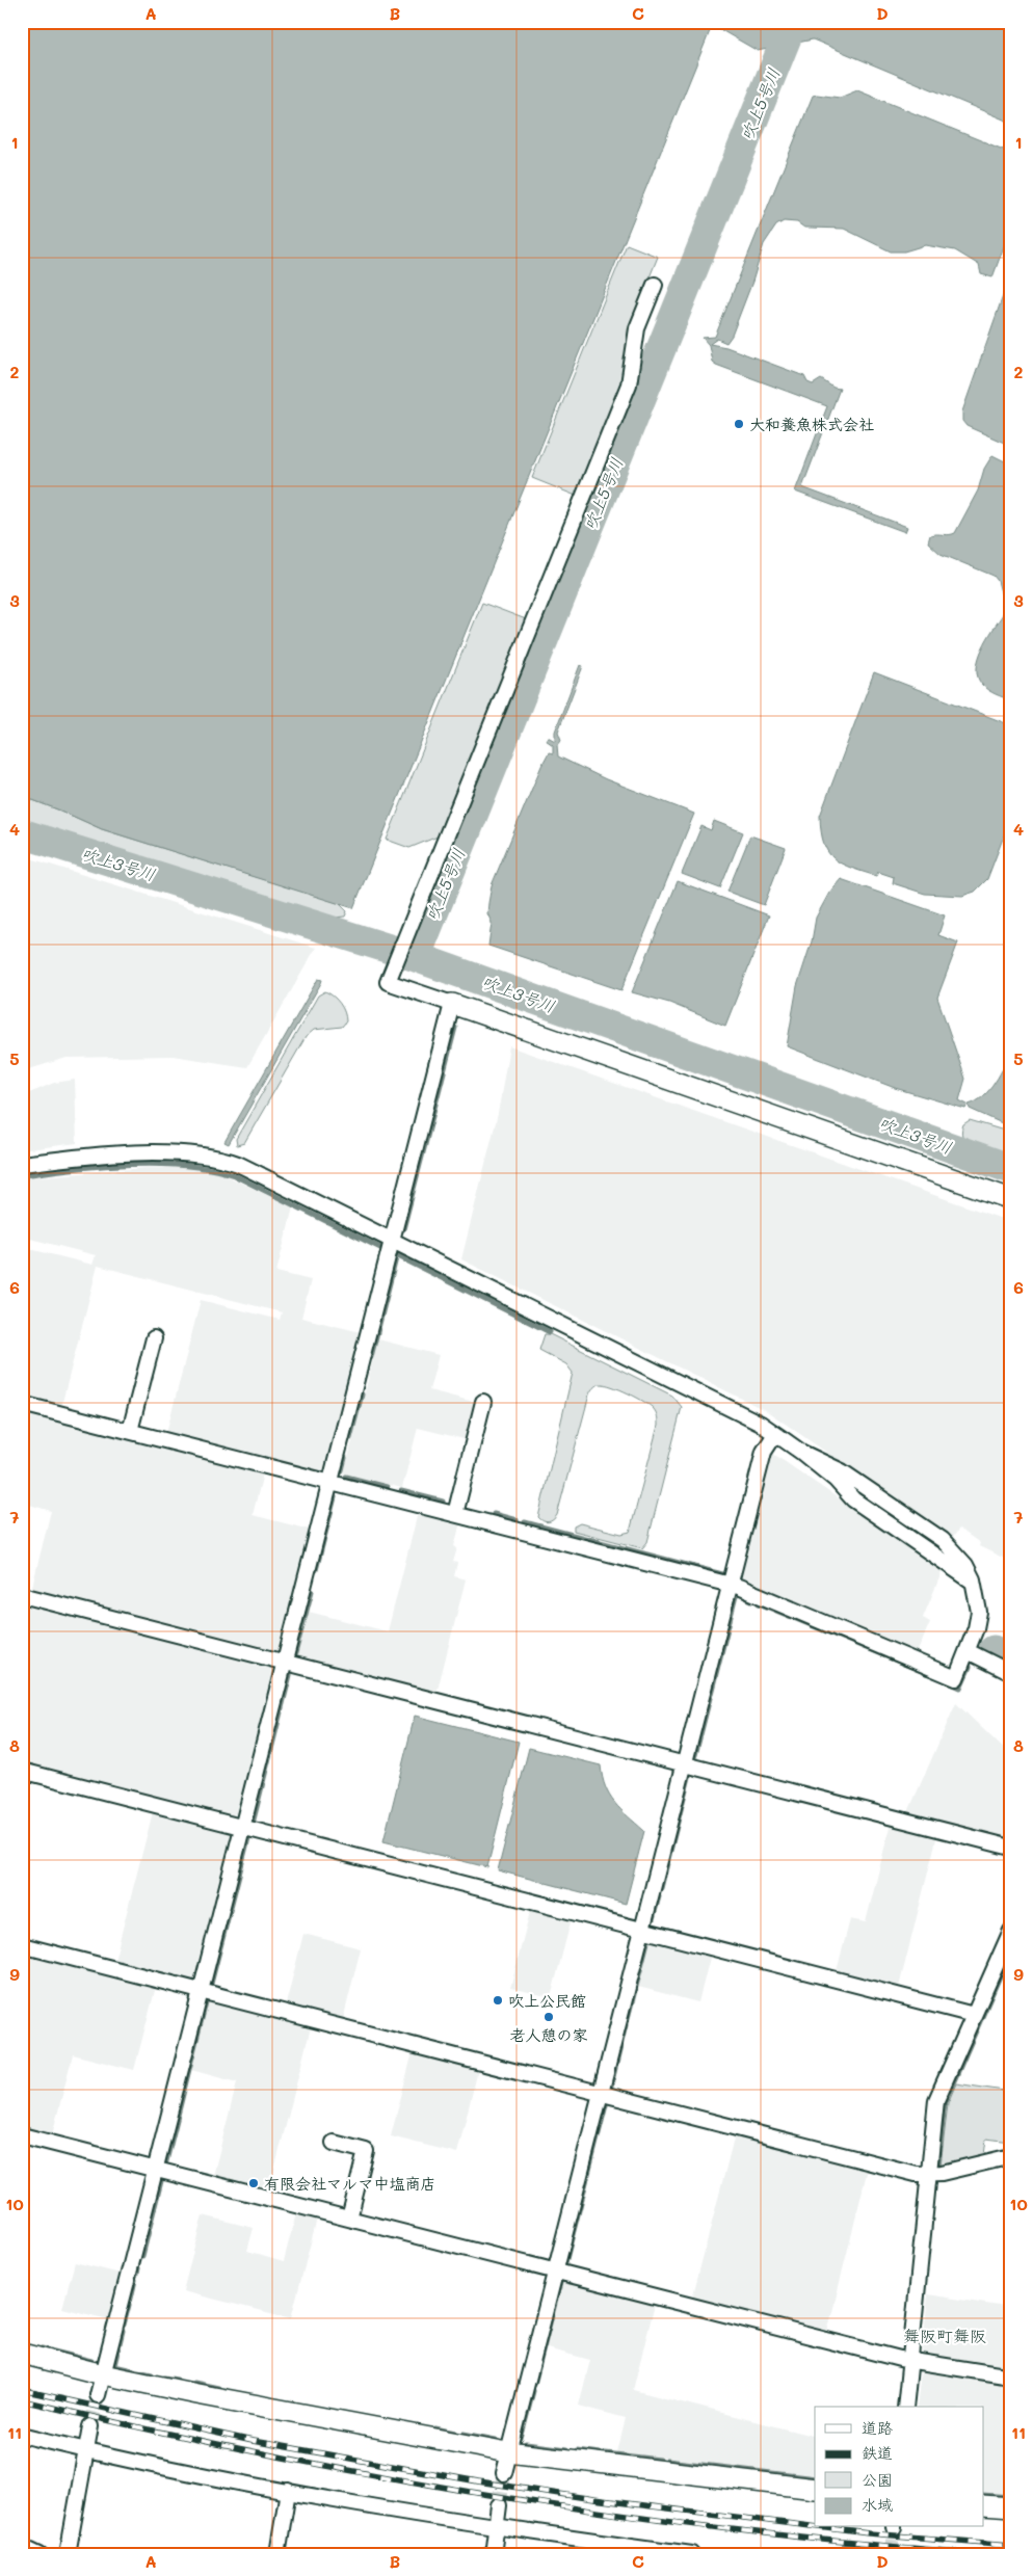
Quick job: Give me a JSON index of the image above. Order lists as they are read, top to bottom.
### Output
{
  "districts": ["舞阪町舞阪"],
  "water": ["吹上5号川", "吹上3号川"],
  "places": [
    "大和養魚株式会社",
    "吹上公民館",
    "老人憩の家",
    "有限会社マルマ中塩商店"
  ],
  "legend": [
    "道路",
    "鉄道",
    "公園",
    "水域"
  ],
  "grid": {
    "columns": [
      "A",
      "B",
      "C",
      "D"
    ],
    "rows": [
      "1",
      "2",
      "3",
      "4",
      "5",
      "6",
      "7",
      "8",
      "9",
      "10",
      "11"
    ]
  }
}
